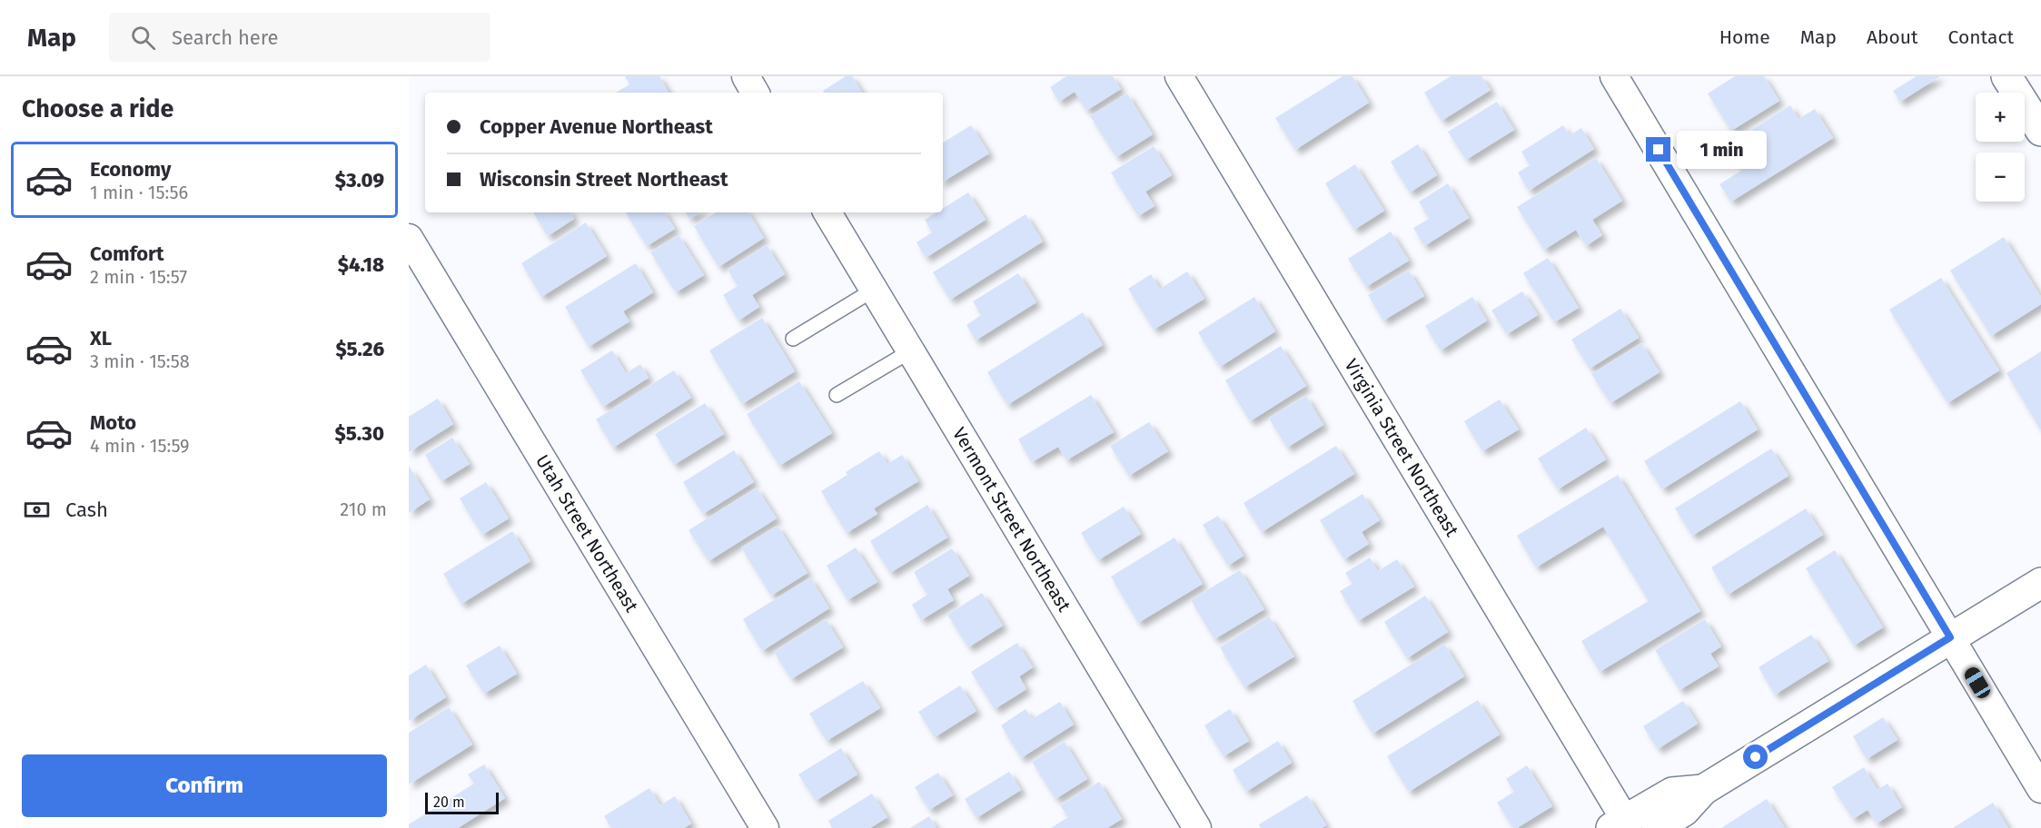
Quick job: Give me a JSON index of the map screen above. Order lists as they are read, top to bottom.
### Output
{
  "streets": {
    "street": ["Virginia Street Northeast", "Vermont Street Northeast", "Utah Street Northeast"]
  },
  "scale_bar": "20 m",
  "page": {
    "header": "Map",
    "search": "Search here",
    "nav": [
      "Home",
      "Map",
      "About",
      "Contact"
    ],
    "heading": "Choose a ride",
    "map_buttons": ["+", "−"],
    "banner": ["Copper Avenue Northeast", "Wisconsin Street Northeast"],
    "bubble": "1 min",
    "list": [
      {
        "name": "Economy",
        "note": "1 min · 15:56",
        "value": "$3.09"
      },
      {
        "name": "Comfort",
        "note": "2 min · 15:57",
        "value": "$4.18"
      },
      {
        "name": "XL",
        "note": "3 min · 15:58",
        "value": "$5.26"
      },
      {
        "name": "Moto",
        "note": "4 min · 15:59",
        "value": "$5.30"
      }
    ],
    "pay": ["Cash", "210 m"],
    "buttons": "Confirm",
    "scale": "20 m"
  }
}
